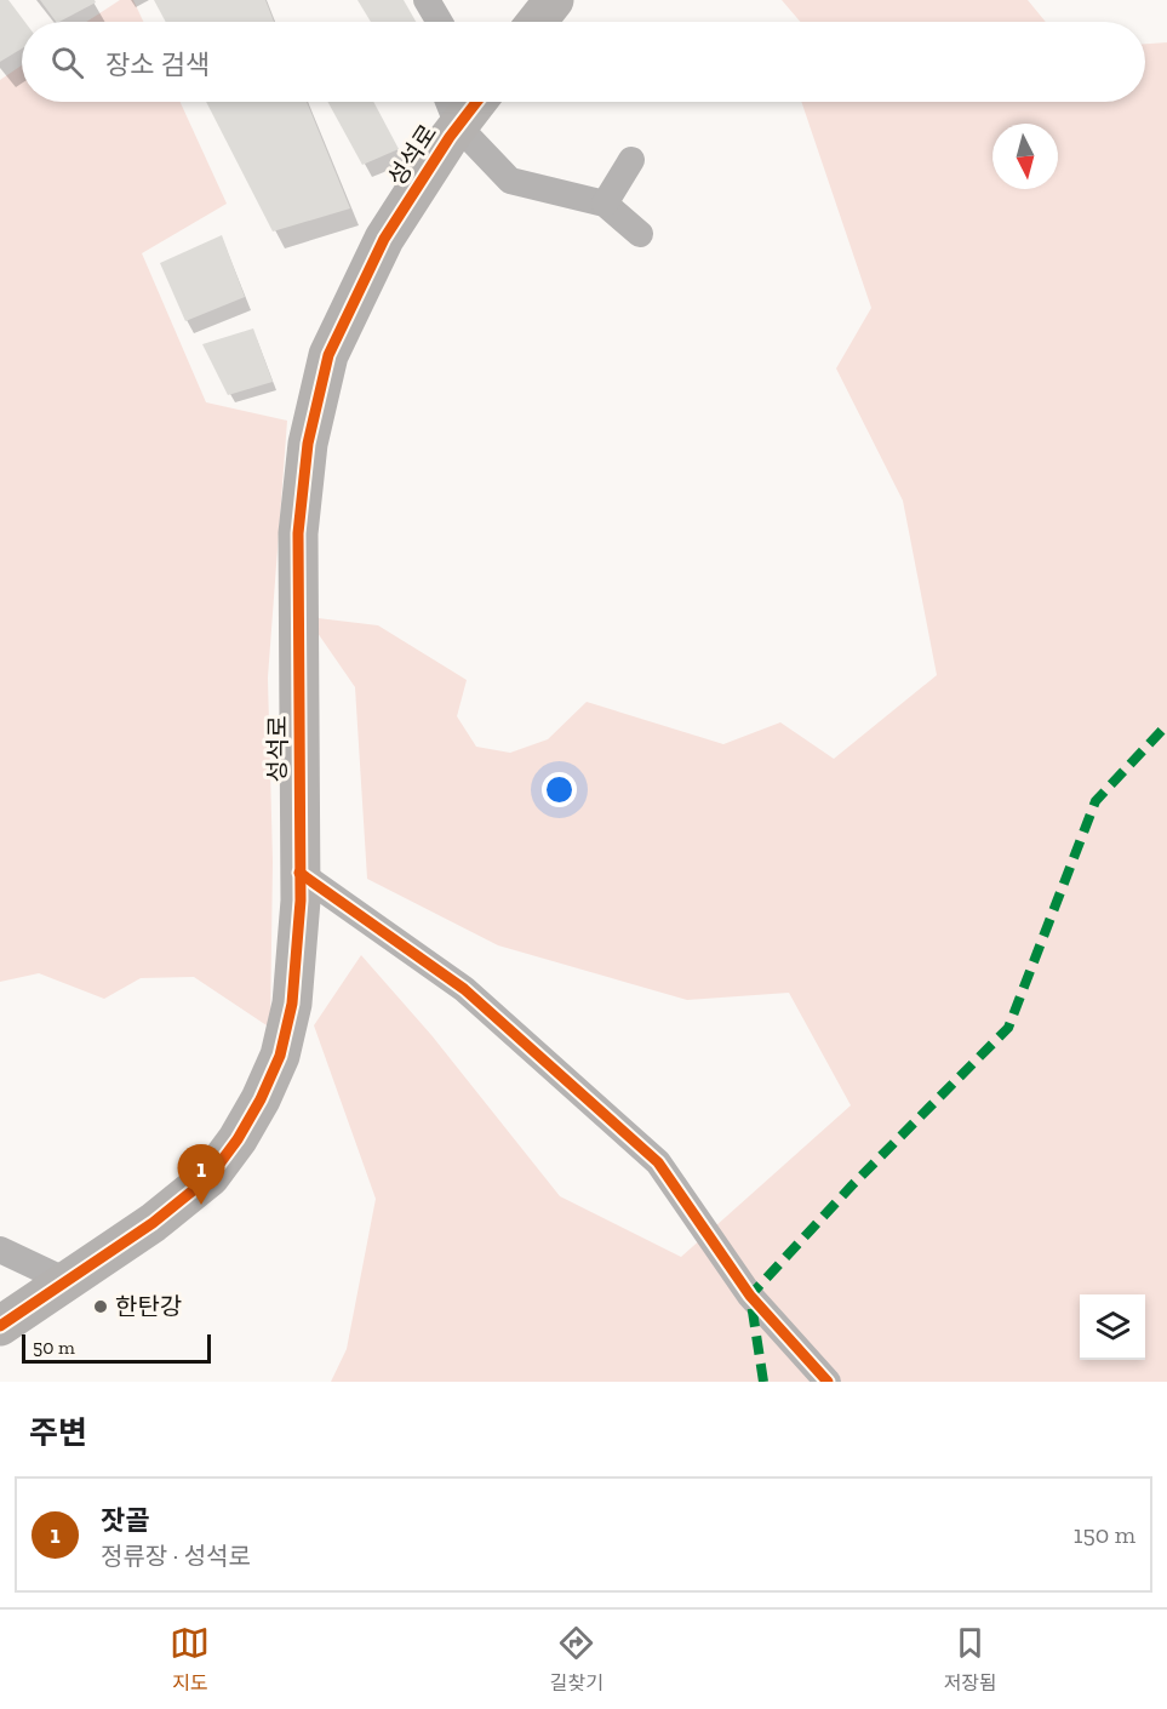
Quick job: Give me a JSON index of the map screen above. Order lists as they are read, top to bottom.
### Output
{
  "streets": {
    "street": ["성석로"]
  },
  "places": ["한탄강"],
  "scale_bar": "50 m",
  "north": "bottom",
  "page": {
    "search": "장소 검색",
    "pins": "1",
    "scale": "50 m",
    "heading": "주변",
    "list": [
      {
        "mark": "1",
        "name": "잣골",
        "note": "정류장 · 성석로",
        "value": "150 m"
      }
    ],
    "nav": ["지도", "길찾기", "저장됨"]
  }
}
